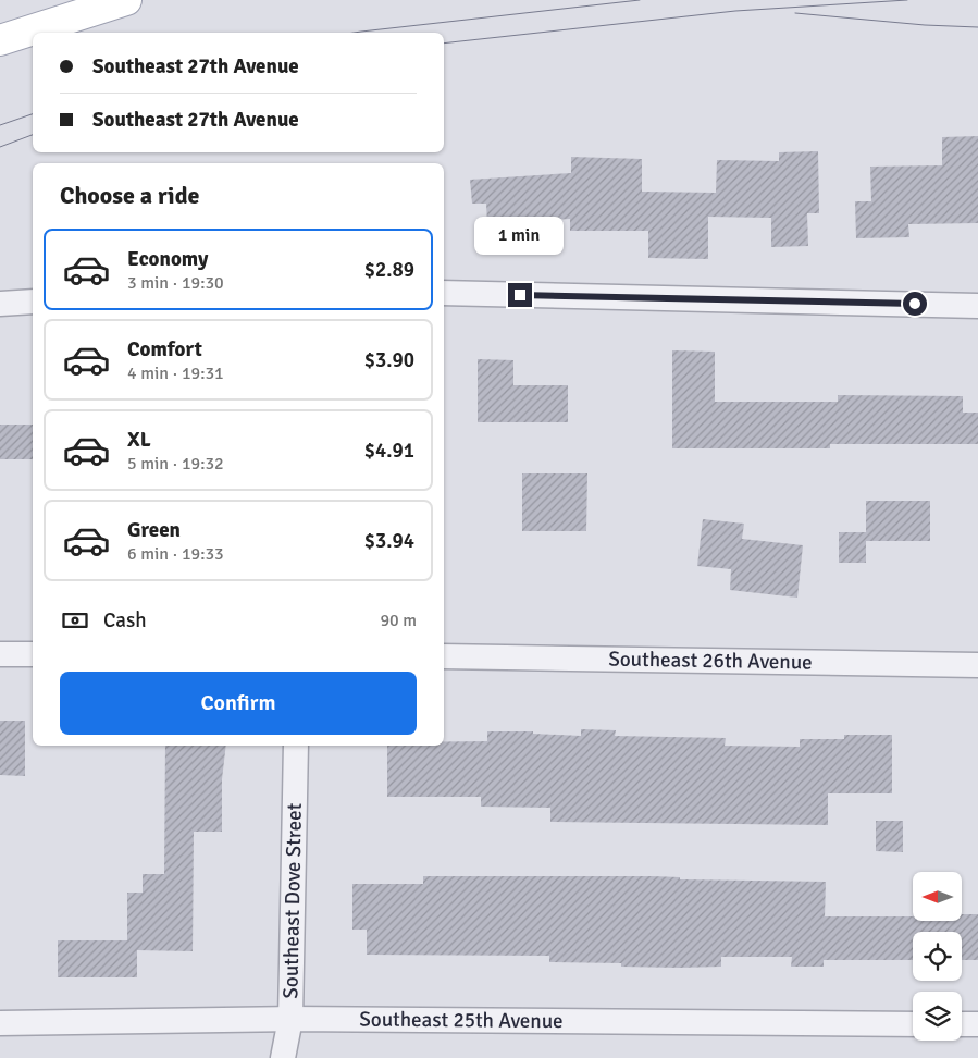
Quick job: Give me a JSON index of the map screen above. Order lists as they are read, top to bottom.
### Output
{
  "streets": {
    "street": ["Southeast 26th Avenue", "Southeast Dove Street", "Southeast 25th Avenue"]
  },
  "crossings": [
    ["Southeast Dove Street", "Southeast 25th Avenue"]
  ],
  "north": "left",
  "page": {
    "banner": ["Southeast 27th Avenue", "Southeast 27th Avenue"],
    "heading": "Choose a ride",
    "bubble": "1 min",
    "list": [
      {
        "name": "Economy",
        "note": "3 min · 19:30",
        "value": "$2.89"
      },
      {
        "name": "Comfort",
        "note": "4 min · 19:31",
        "value": "$3.90"
      },
      {
        "name": "XL",
        "note": "5 min · 19:32",
        "value": "$4.91"
      },
      {
        "name": "Green",
        "note": "6 min · 19:33",
        "value": "$3.94"
      }
    ],
    "pay": ["Cash", "90 m"],
    "buttons": "Confirm"
  }
}
